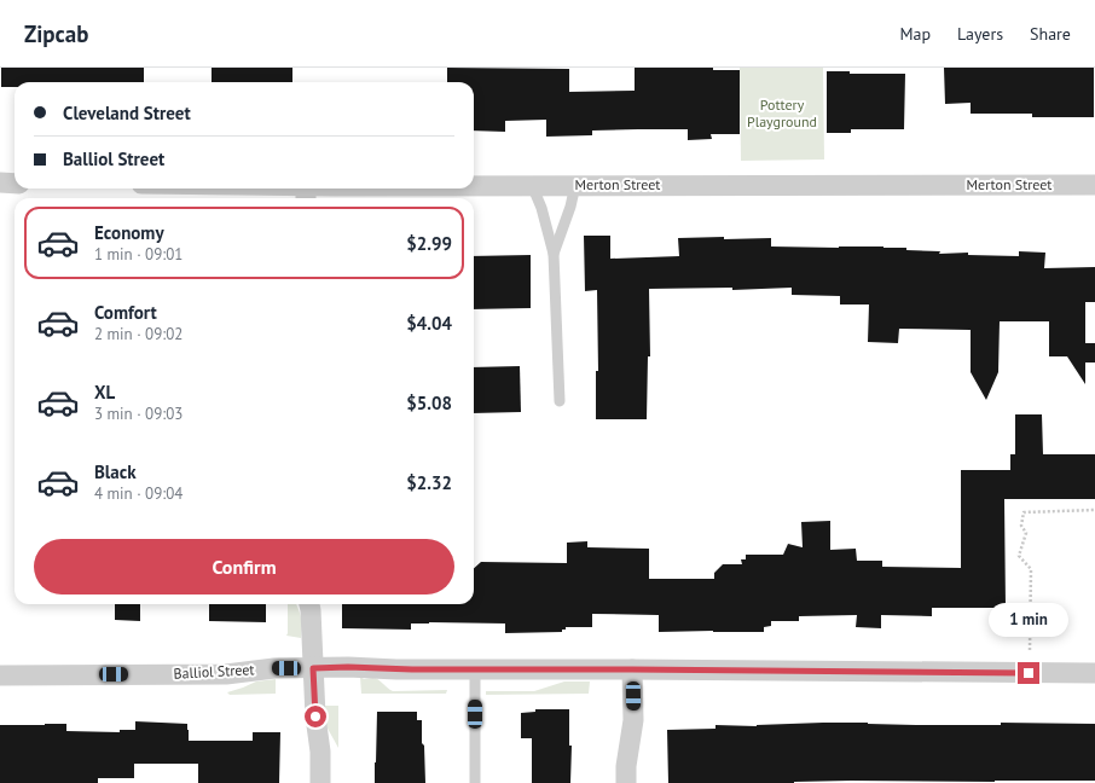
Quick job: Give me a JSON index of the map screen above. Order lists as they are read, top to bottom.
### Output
{
  "streets": {
    "street": ["Merton Street", "Balliol Street"]
  },
  "parks": ["Pottery Playground"],
  "page": {
    "header": "Zipcab",
    "nav": ["Map", "Layers", "Share"],
    "banner": ["Cleveland Street", "Balliol Street"],
    "list": [
      {
        "name": "Economy",
        "note": "1 min · 09:01",
        "value": "$2.99"
      },
      {
        "name": "Comfort",
        "note": "2 min · 09:02",
        "value": "$4.04"
      },
      {
        "name": "XL",
        "note": "3 min · 09:03",
        "value": "$5.08"
      },
      {
        "name": "Black",
        "note": "4 min · 09:04",
        "value": "$2.32"
      }
    ],
    "buttons": "Confirm",
    "bubble": "1 min"
  }
}
